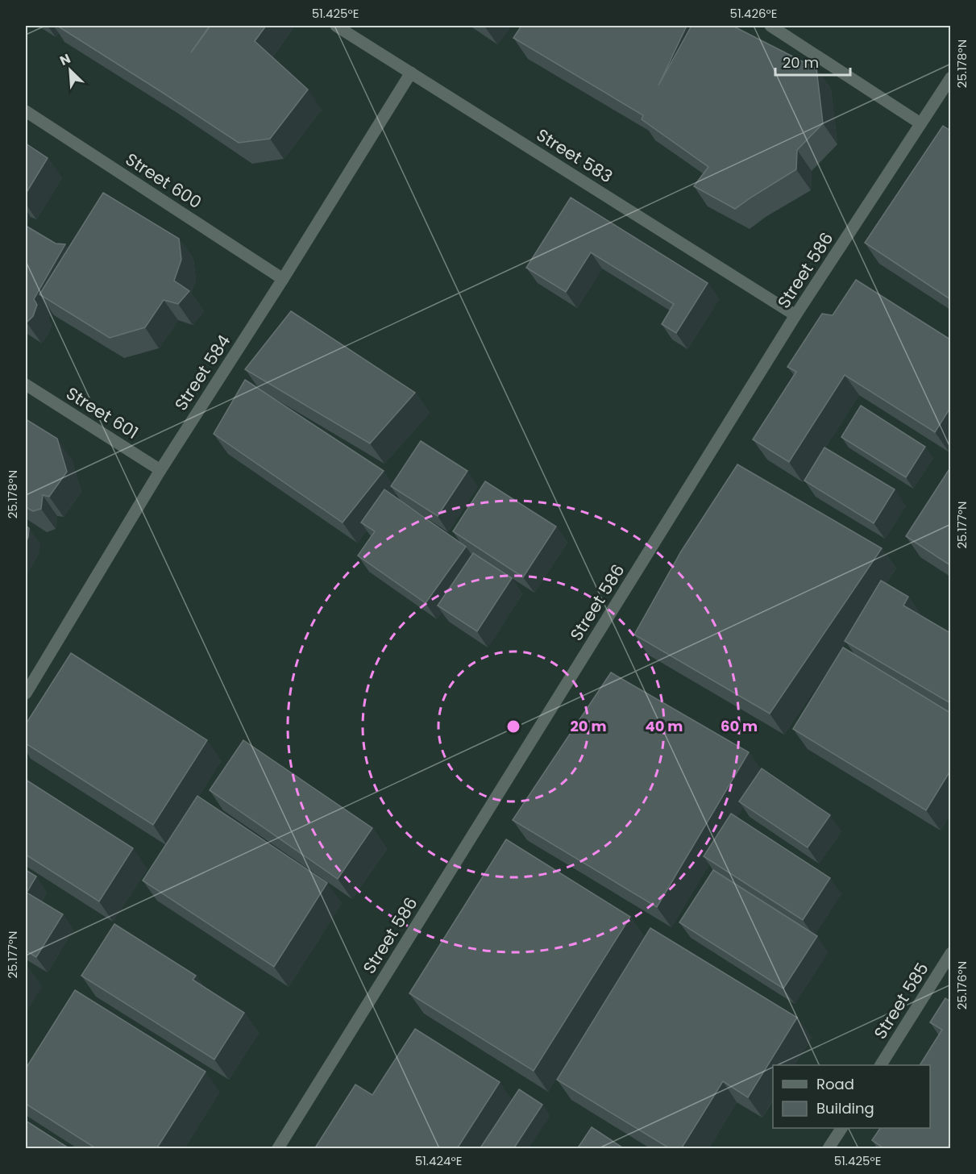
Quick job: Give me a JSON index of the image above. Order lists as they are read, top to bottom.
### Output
{
  "streets": {
    "street": [
      "Street 583",
      "Street 600",
      "Street 586",
      "Street 584",
      "Street 601",
      "Street 585"
    ]
  },
  "crossings": [
    ["Street 583", "Street 586"],
    ["Street 583", "Street 584"],
    ["Street 600", "Street 584"],
    ["Street 584", "Street 601"]
  ],
  "legend": ["Road", "Building"],
  "scale_bar": "20 m",
  "north": "top left",
  "coordinates": [
    "51.425°E",
    "51.426°E",
    "25.178°N",
    "25.177°N",
    "25.176°N",
    "51.424°E"
  ],
  "rings": ["20 m", "40 m", "60 m"]
}
